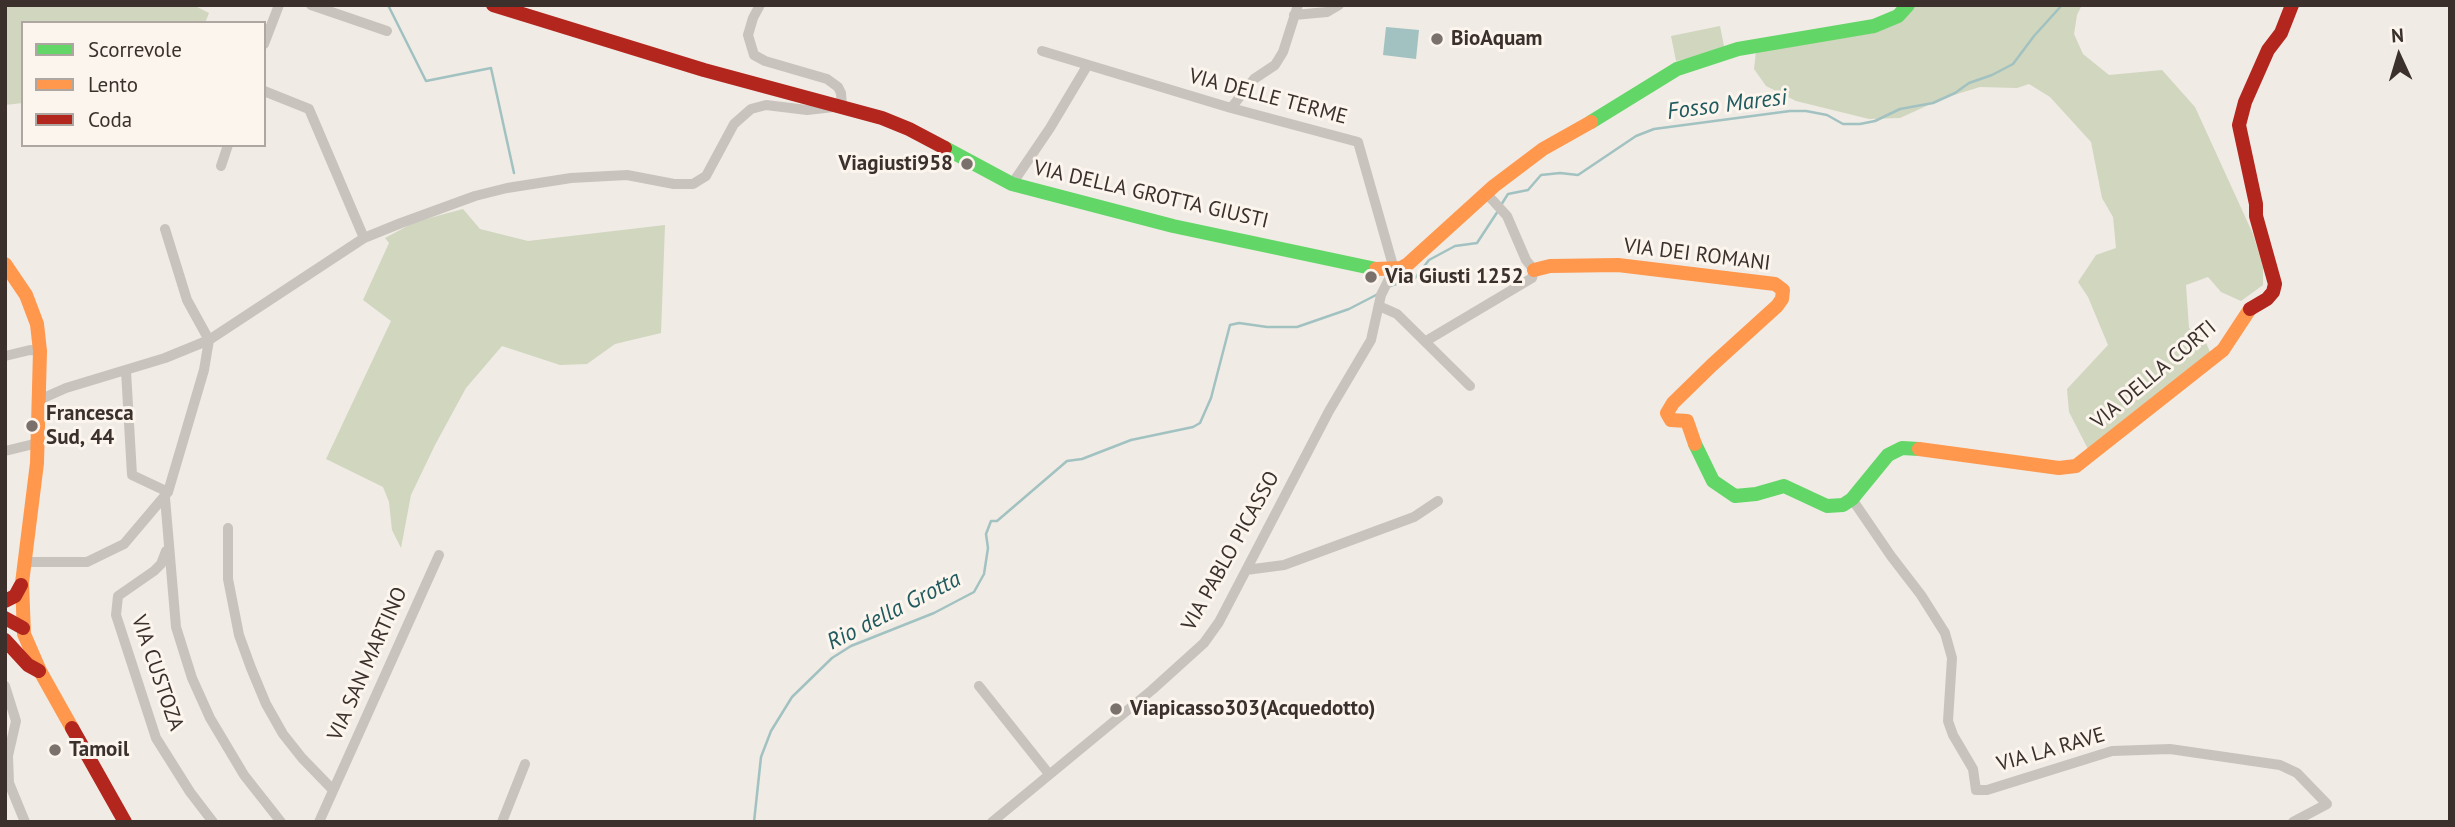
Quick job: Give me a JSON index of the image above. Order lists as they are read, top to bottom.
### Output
{
  "streets": {
    "street": [
      "VIA DELLE TERME",
      "VIA DELLA GROTTA GIUSTI",
      "VIA DEI ROMANI",
      "VIA DELLA CORTI",
      "VIA PABLO PICASSO",
      "VIA SAN MARTINO",
      "VIA CUSTOZA",
      "VIA LA RAVE"
    ]
  },
  "crossings": [
    ["VIA DELLE TERME", "VIA DELLA GROTTA GIUSTI"],
    ["VIA DELLE TERME", "VIA PABLO PICASSO"],
    ["VIA DELLA GROTTA GIUSTI", "VIA PABLO PICASSO"],
    ["VIA DEI ROMANI", "VIA DELLA CORTI"],
    ["VIA DEI ROMANI", "VIA LA RAVE"],
    ["VIA DELLA CORTI", "VIA LA RAVE"]
  ],
  "water": ["Fosso Maresi", "Rio della Grotta"],
  "places": [
    "BioAquam",
    "Viagiusti958",
    "Via Giusti 1252",
    "Francesca Sud, 44",
    "Viapicasso303(Acquedotto)",
    "Tamoil"
  ],
  "legend": ["Scorrevole", "Lento", "Coda"],
  "north": "top"
}
